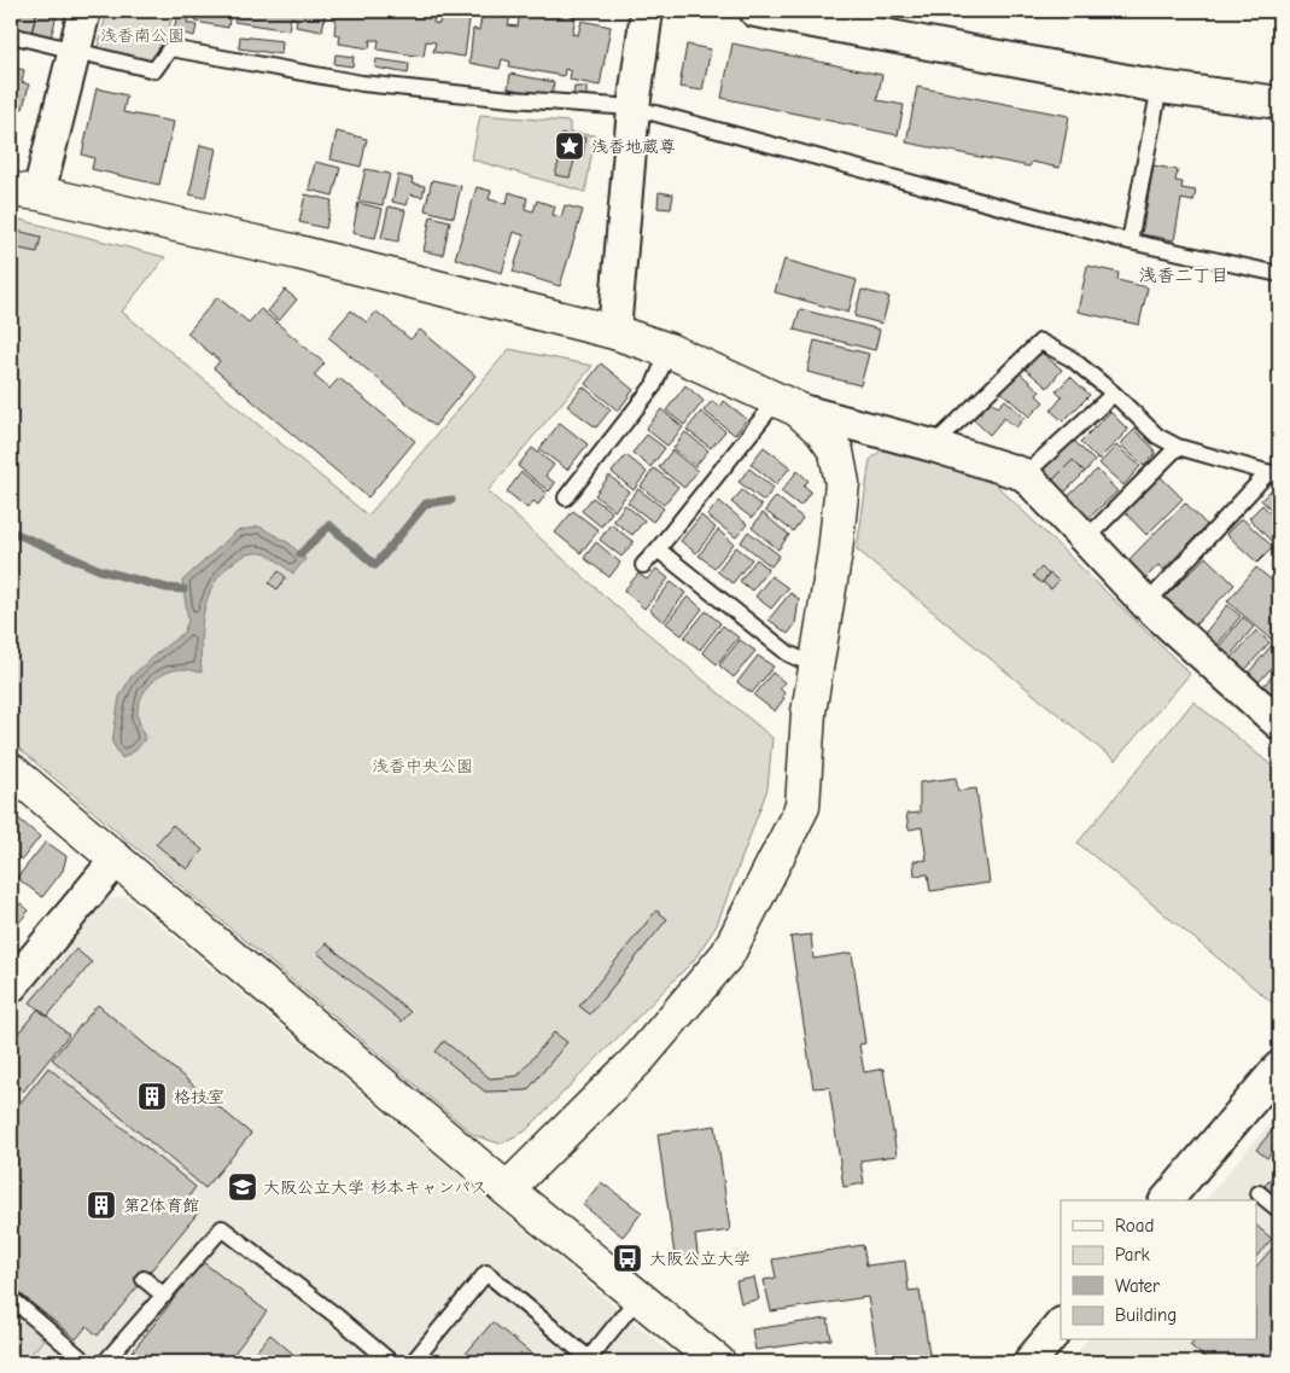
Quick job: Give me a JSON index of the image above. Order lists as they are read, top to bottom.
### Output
{
  "districts": ["浅香二丁目"],
  "parks": ["浅香南公園", "浅香中央公園"],
  "places": {
    "place": ["浅香地蔵尊"],
    "building": ["格技室", "第2体育館"],
    "school or university": ["大阪公立大学 杉本キャンパス"],
    "bus stop": ["大阪公立大学"]
  },
  "legend": [
    "Road",
    "Park",
    "Water",
    "Building"
  ]
}
